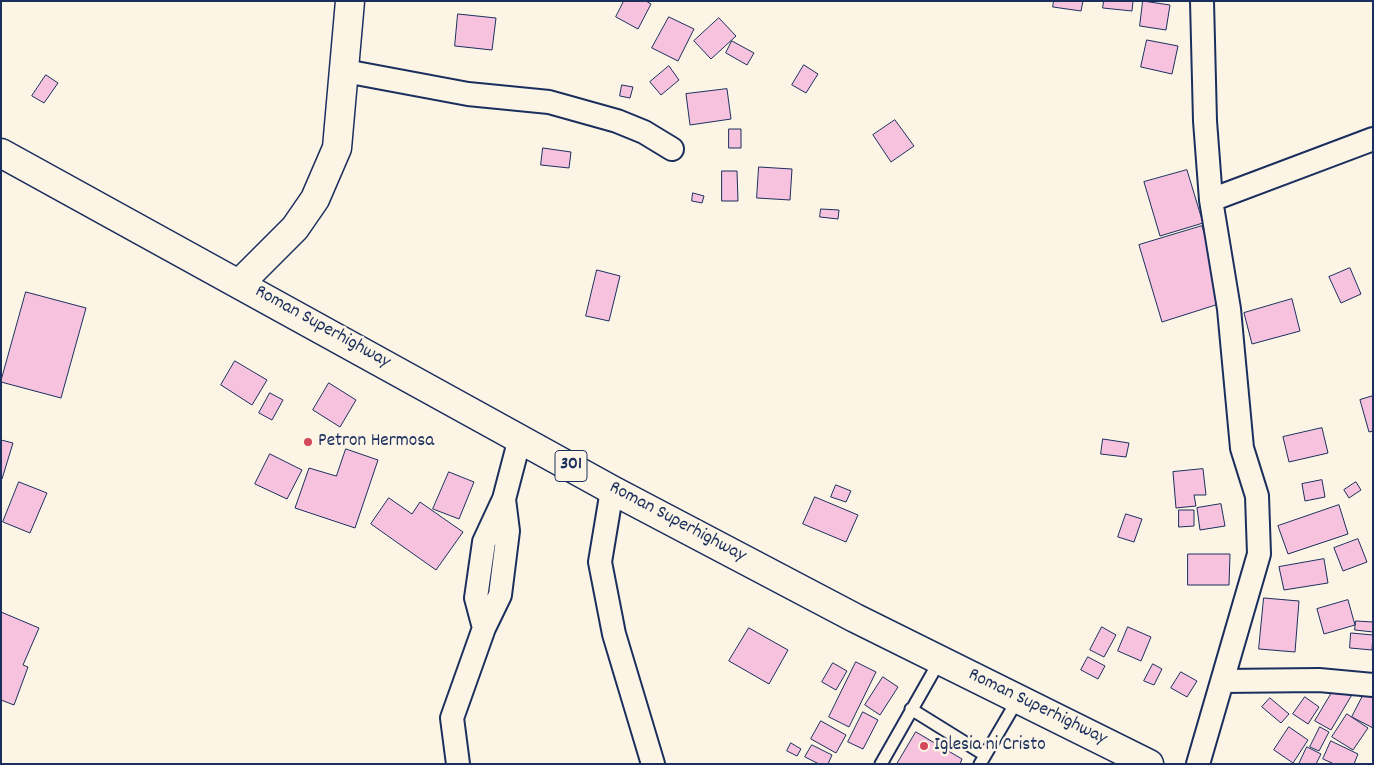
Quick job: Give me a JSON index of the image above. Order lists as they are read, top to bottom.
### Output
{
  "streets": {
    "main road": ["Roman Superhighway", "301"]
  },
  "places": ["Petron Hermosa", "Iglesia ni Cristo"]
}
